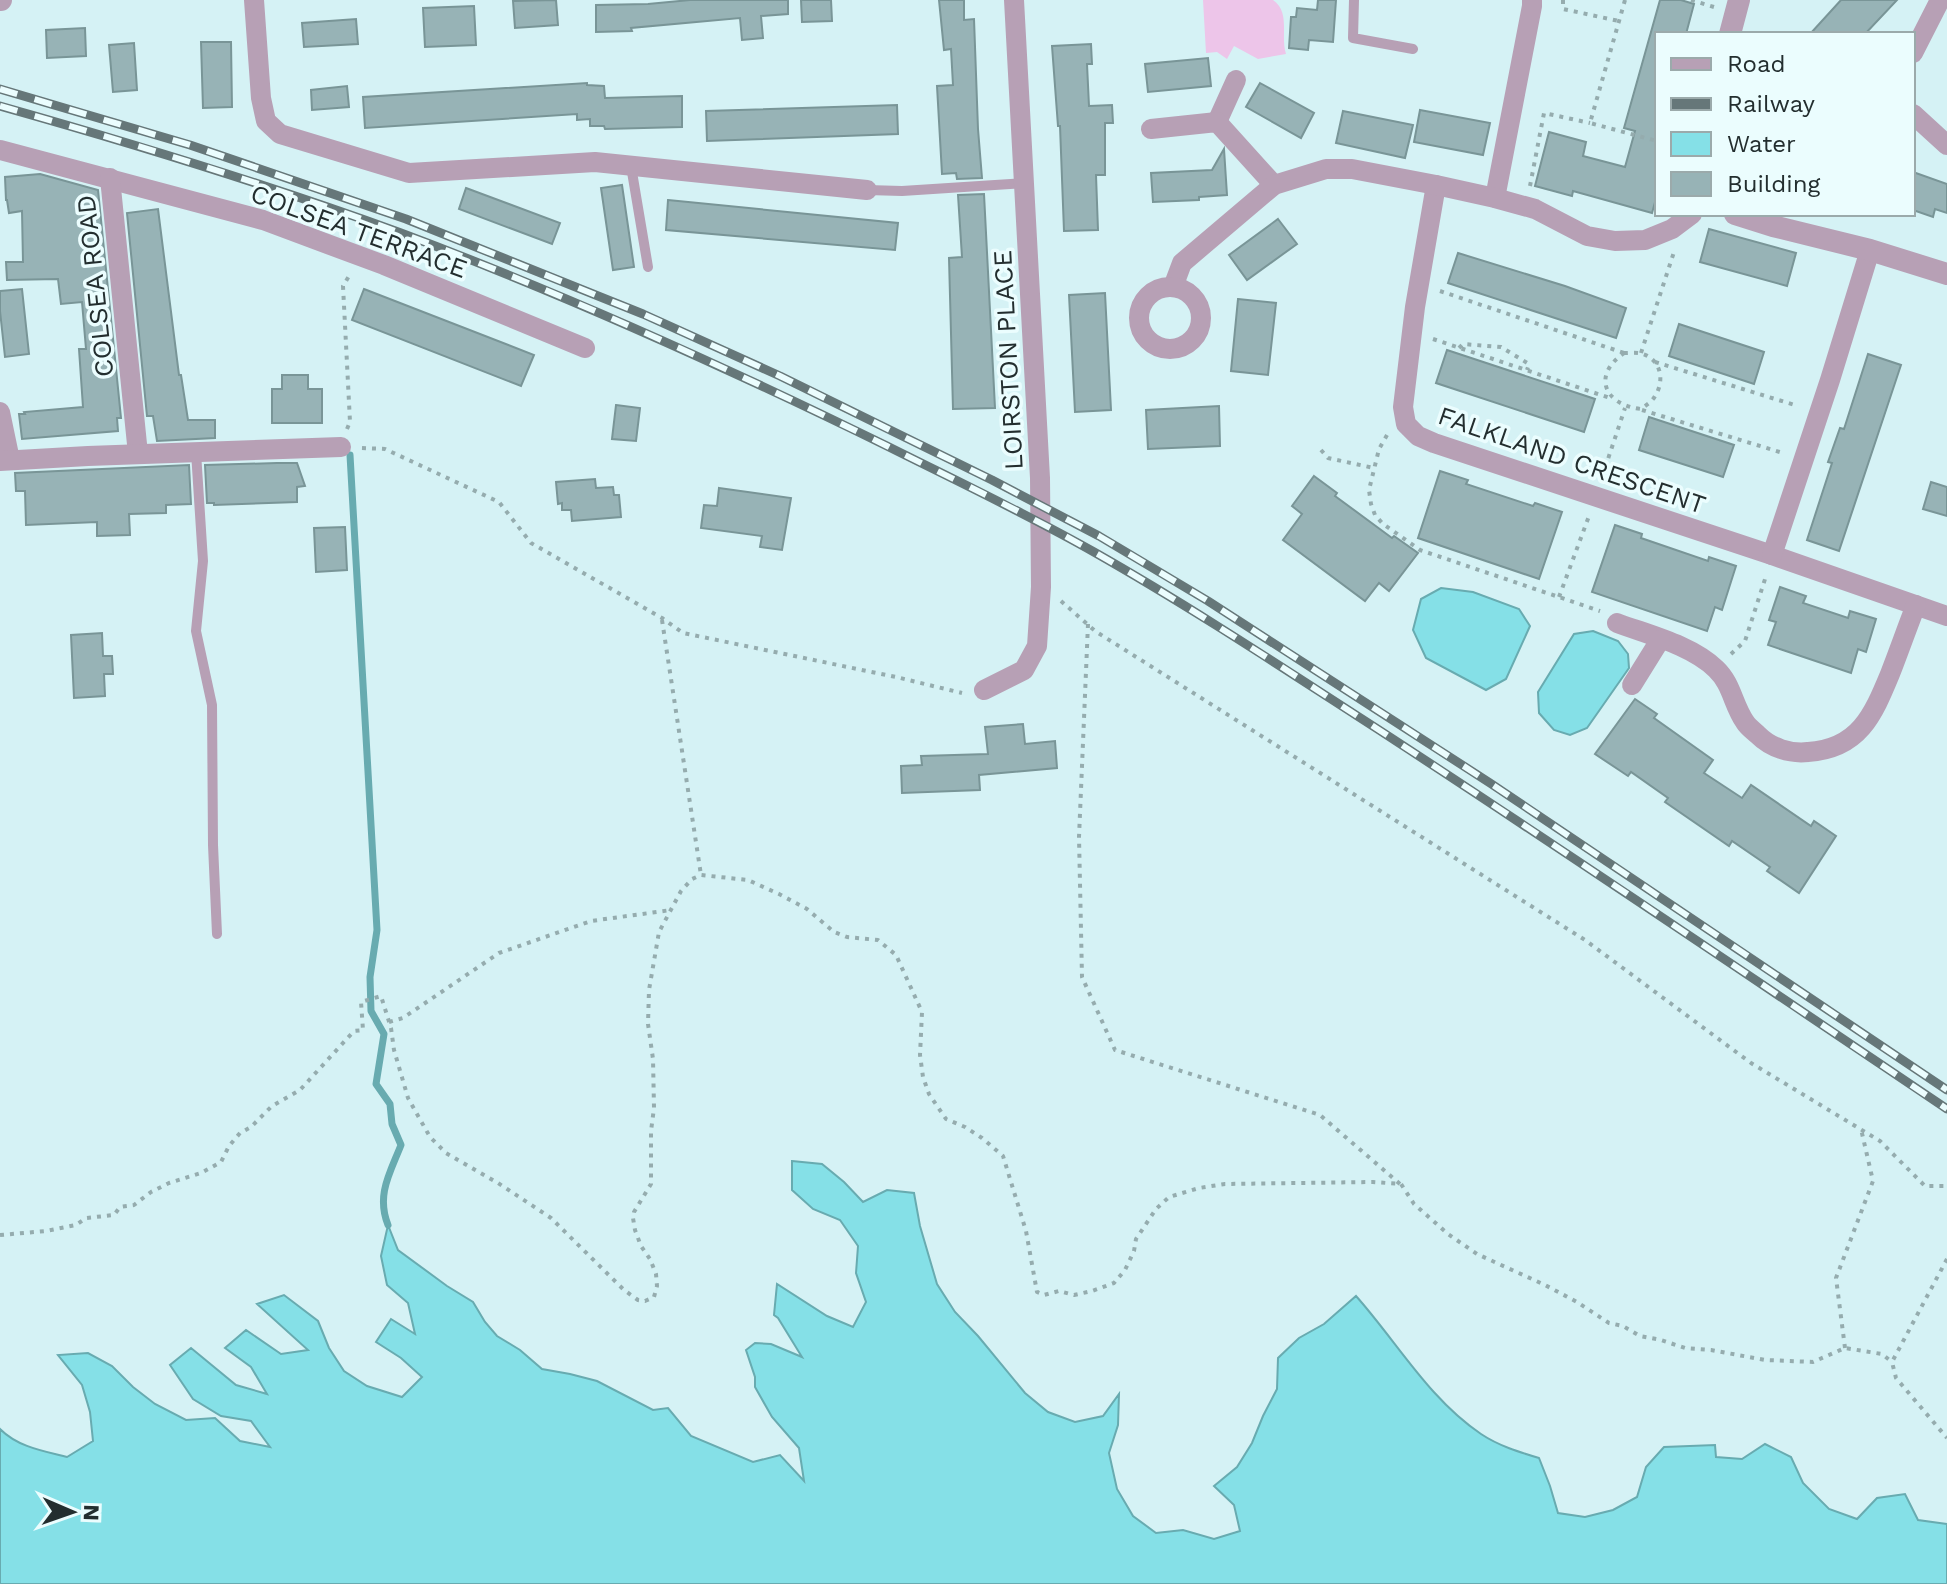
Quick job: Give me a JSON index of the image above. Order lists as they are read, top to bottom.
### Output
{
  "streets": {
    "street": [
      "COLSEA TERRACE",
      "COLSEA ROAD",
      "LOIRSTON PLACE",
      "FALKLAND CRESCENT"
    ]
  },
  "crossings": [
    ["COLSEA TERRACE", "COLSEA ROAD"]
  ],
  "legend": [
    "Road",
    "Railway",
    "Water",
    "Building"
  ],
  "north": "right"
}
